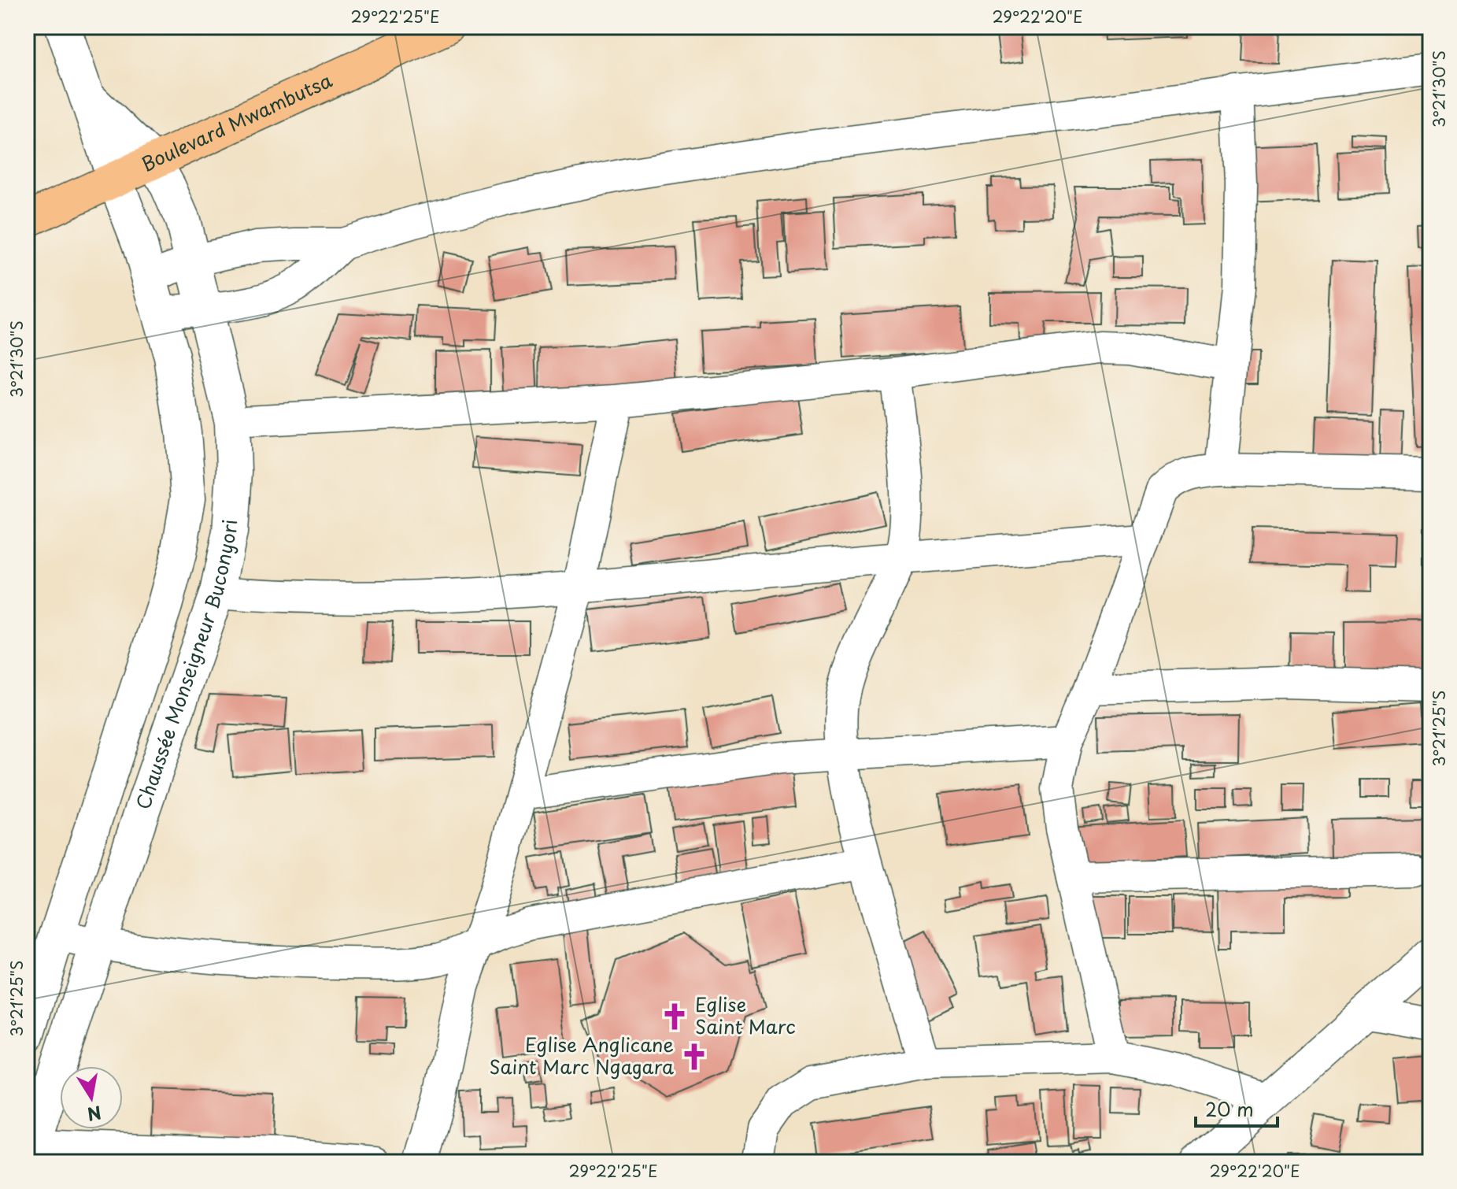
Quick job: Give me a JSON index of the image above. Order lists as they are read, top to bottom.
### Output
{
  "streets": {
    "highway": ["Boulevard Mwambutsa"],
    "street": ["Chaussée Monseigneur Buconyori"]
  },
  "crossings": [
    ["Boulevard Mwambutsa", "Chaussée Monseigneur Buconyori"]
  ],
  "places": {
    "church": ["Eglise Saint Marc", "Eglise Anglicane Saint Marc Ngagara"]
  },
  "scale_bar": "20 m",
  "north": "bottom",
  "coordinates": [
    "29°22'25\"E",
    "29°22'20\"E",
    "3°21'30\"S",
    "3°21'25\"S"
  ]
}
